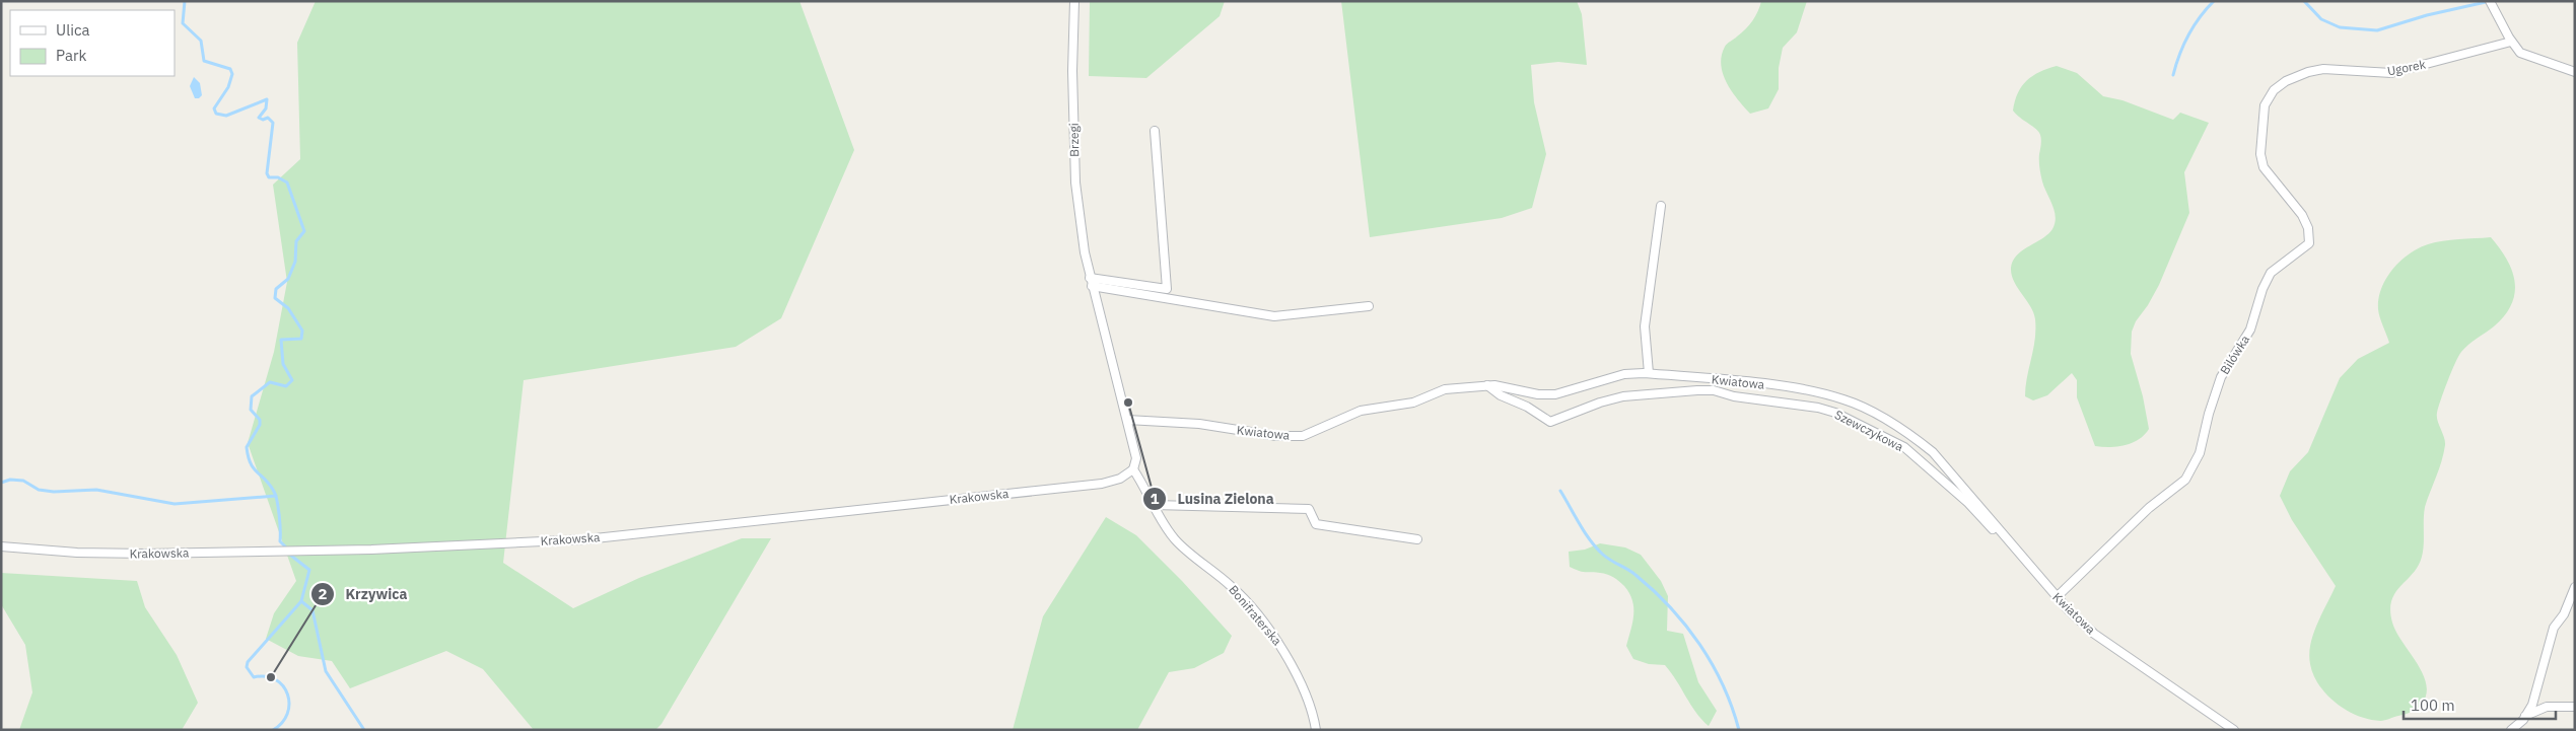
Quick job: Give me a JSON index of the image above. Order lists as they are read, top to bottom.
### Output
{
  "streets": {
    "street": [
      "Ugorek",
      "Brzegi",
      "Bilówka",
      "Kwiatowa",
      "Szewczykowa",
      "Krakowska",
      "Bonifraterska"
    ]
  },
  "crossings": [
    ["Ugorek", "Bilówka"],
    ["Brzegi", "Kwiatowa"],
    ["Brzegi", "Krakowska"],
    ["Brzegi", "Bonifraterska"],
    ["Bilówka", "Kwiatowa"],
    ["Kwiatowa", "Szewczykowa"],
    ["Krakowska", "Bonifraterska"]
  ],
  "places": ["Lusina Zielona", "Krzywica"],
  "legend": ["Ulica", "Park"],
  "scale_bar": "100 m"
}
